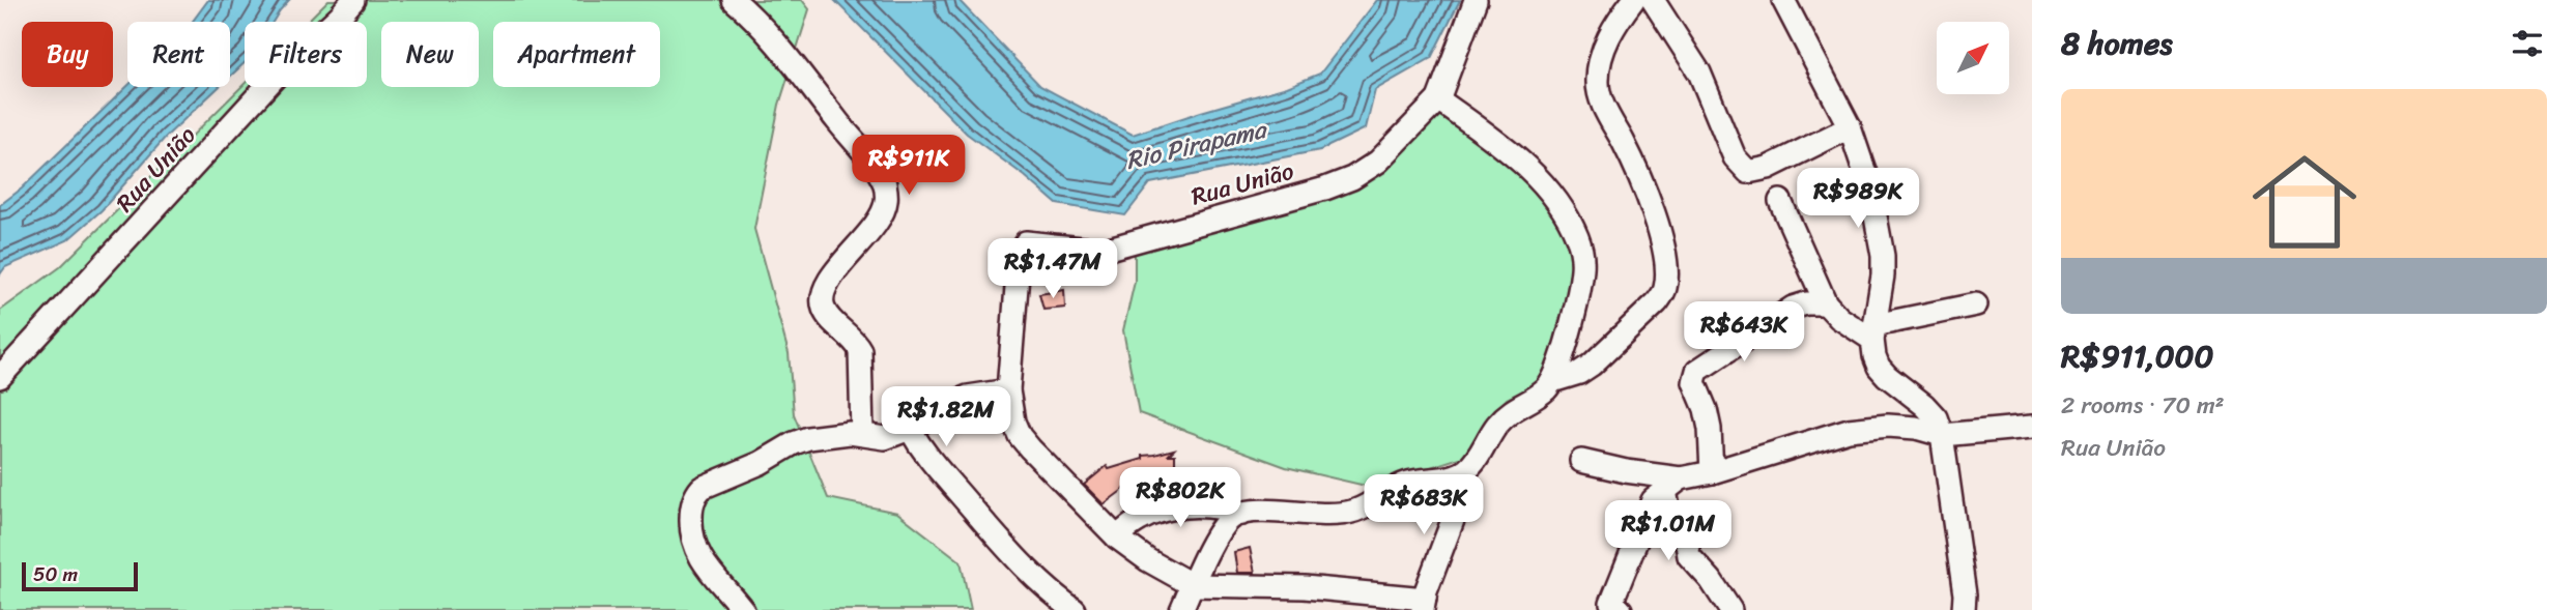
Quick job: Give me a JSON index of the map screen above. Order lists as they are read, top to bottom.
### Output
{
  "streets": {
    "street": ["Rua União"]
  },
  "water": ["Rio Pirapama"],
  "scale_bar": "50 m",
  "north": "top right",
  "page": {
    "heading": "8 homes",
    "chip": [
      "Buy",
      "Rent",
      "Filters",
      "New",
      "Apartment"
    ],
    "list": [
      {
        "name": "R$911,000",
        "note": "2 rooms · 70 m² · Rua União"
      }
    ],
    "price": [
      "R$911K",
      "R$989K",
      "R$1.47M",
      "R$643K",
      "R$1.82M",
      "R$802K",
      "R$683K",
      "R$1.01M"
    ],
    "scale": "50 m"
  }
}
